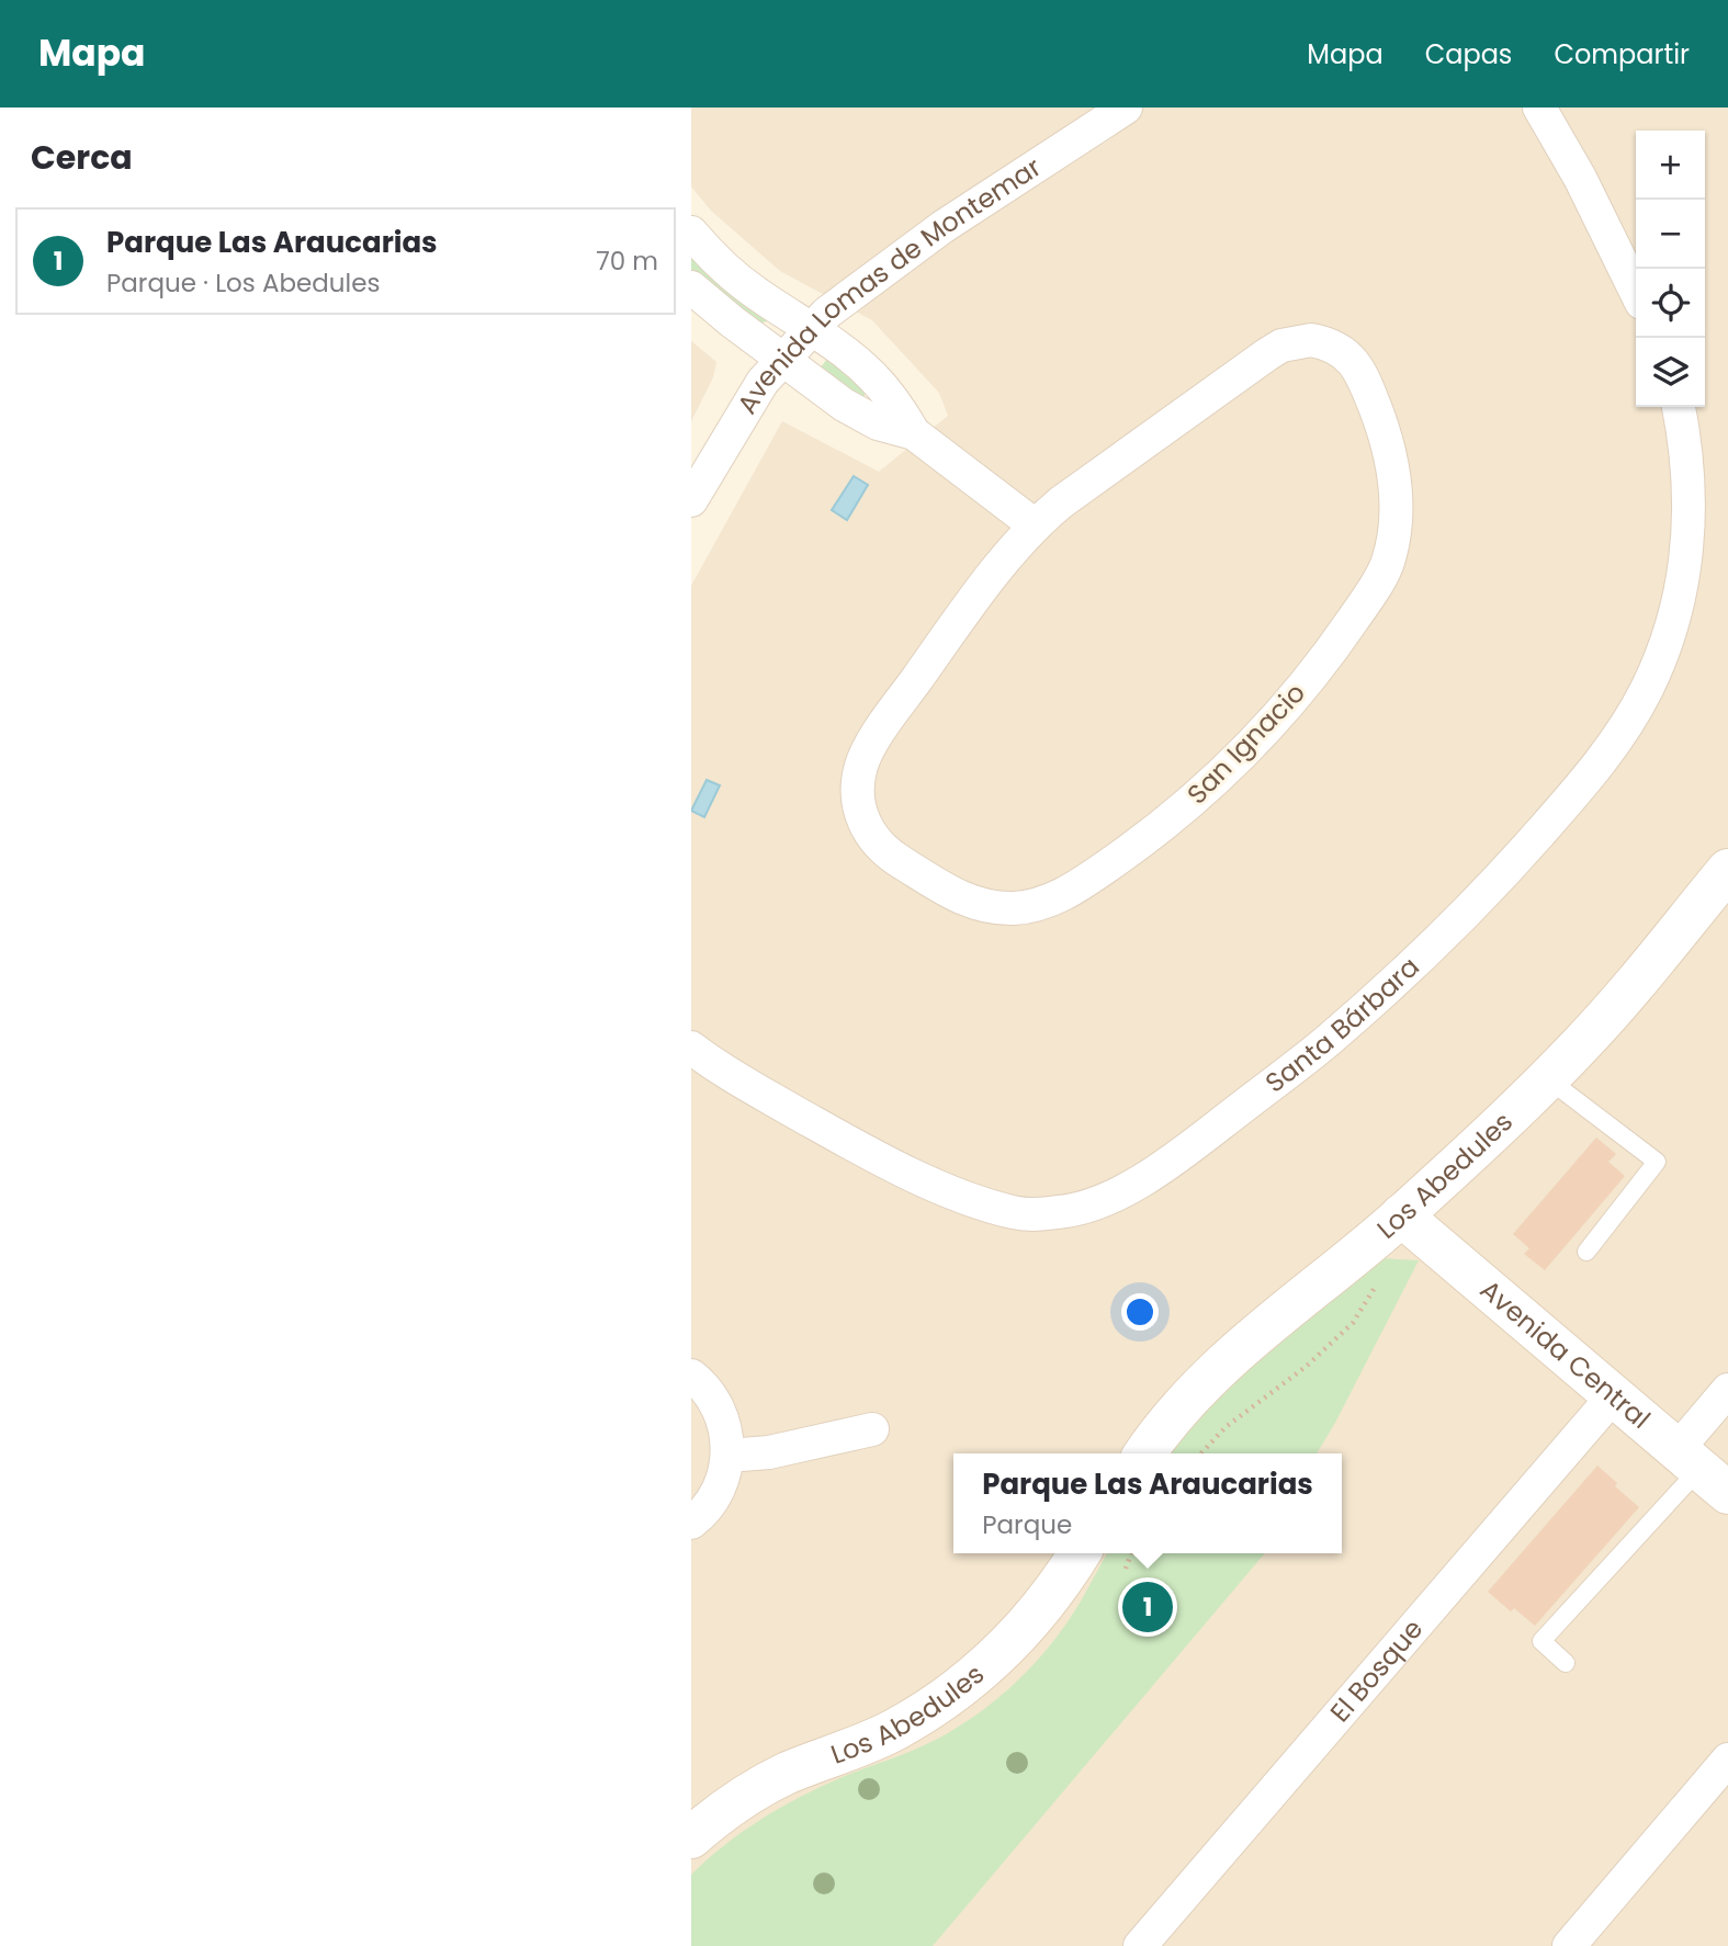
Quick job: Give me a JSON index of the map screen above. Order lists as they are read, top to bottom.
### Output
{
  "streets": {
    "street": [
      "Avenida Lomas de Montemar",
      "San Ignacio",
      "Santa Bárbara",
      "Los Abedules",
      "Avenida Central",
      "El Bosque"
    ]
  },
  "crossings": [
    ["Los Abedules", "Avenida Central"],
    ["Avenida Central", "El Bosque"]
  ],
  "page": {
    "header": "Mapa",
    "nav": ["Mapa", "Capas", "Compartir"],
    "heading": "Cerca",
    "map_buttons": ["+", "−"],
    "list": [
      {
        "mark": "1",
        "name": "Parque Las Araucarias",
        "note": "Parque · Los Abedules",
        "value": "70 m"
      }
    ],
    "popup": ["Parque Las Araucarias", "Parque"],
    "pins": "1"
  }
}
